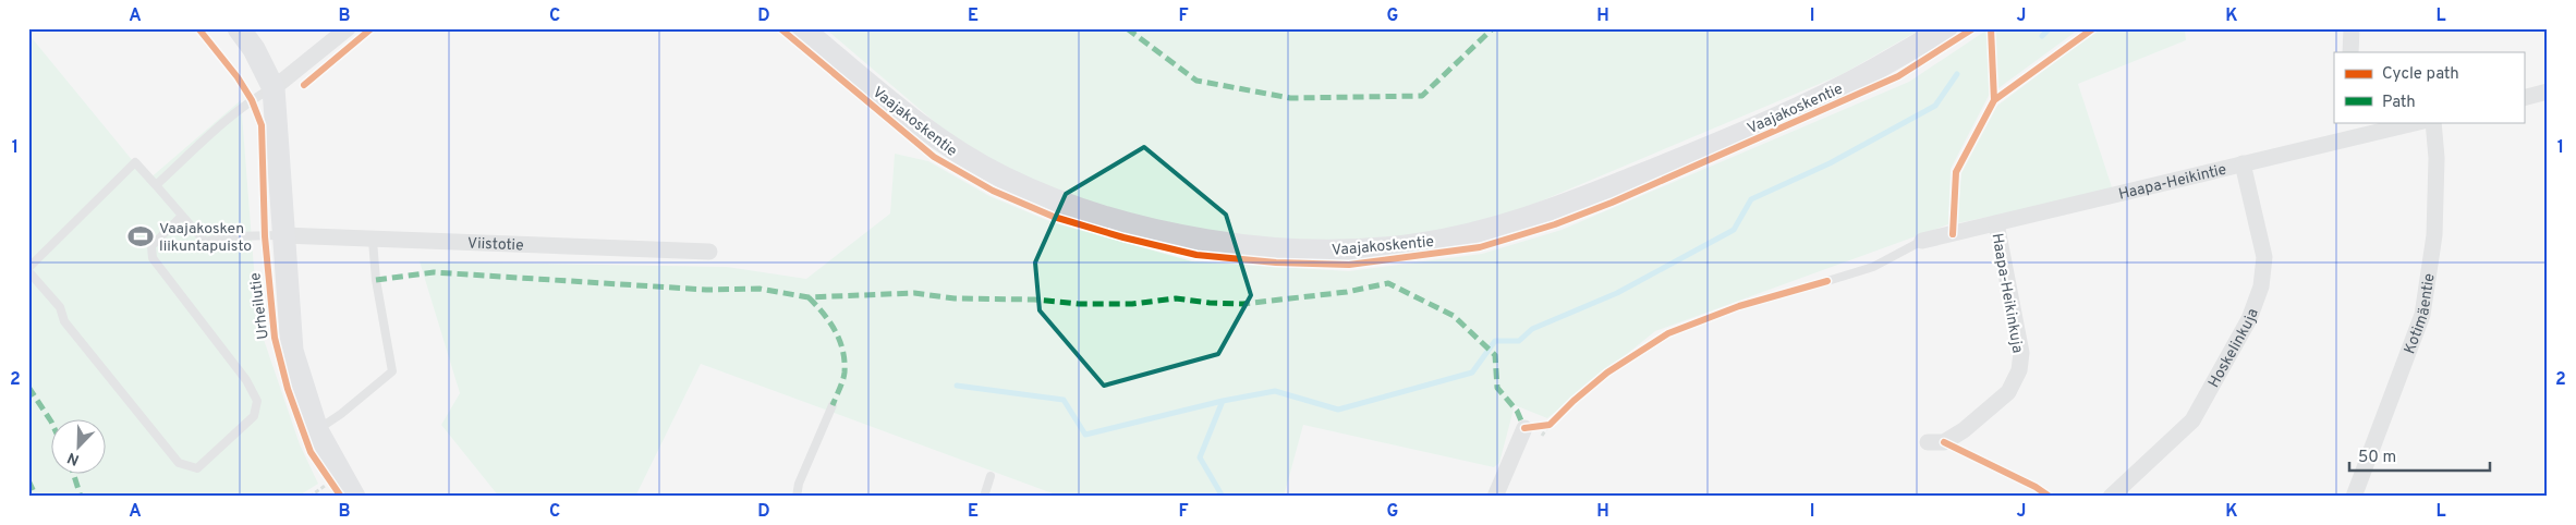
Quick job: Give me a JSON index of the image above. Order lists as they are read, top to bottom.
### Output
{
  "streets": {
    "main road": ["Vaajakoskentie", "Urheilutie"],
    "street": [
      "Haapa-Heikintie",
      "Viistotie",
      "Haapa-Heikinkuja",
      "Kotimäentie",
      "Hoskelinkuja"
    ]
  },
  "crossings": [
    ["Haapa-Heikintie", "Haapa-Heikinkuja"],
    ["Haapa-Heikintie", "Hoskelinkuja"],
    ["Viistotie", "Urheilutie"]
  ],
  "places": {
    "sports": ["Vaajakosken liikuntapuisto"]
  },
  "legend": ["Cycle path", "Path"],
  "scale_bar": "50 m",
  "north": "bottom left",
  "grid": {
    "columns": [
      "A",
      "B",
      "C",
      "D",
      "E",
      "F",
      "G",
      "H",
      "I",
      "J",
      "K",
      "L"
    ],
    "rows": ["1", "2"]
  }
}
